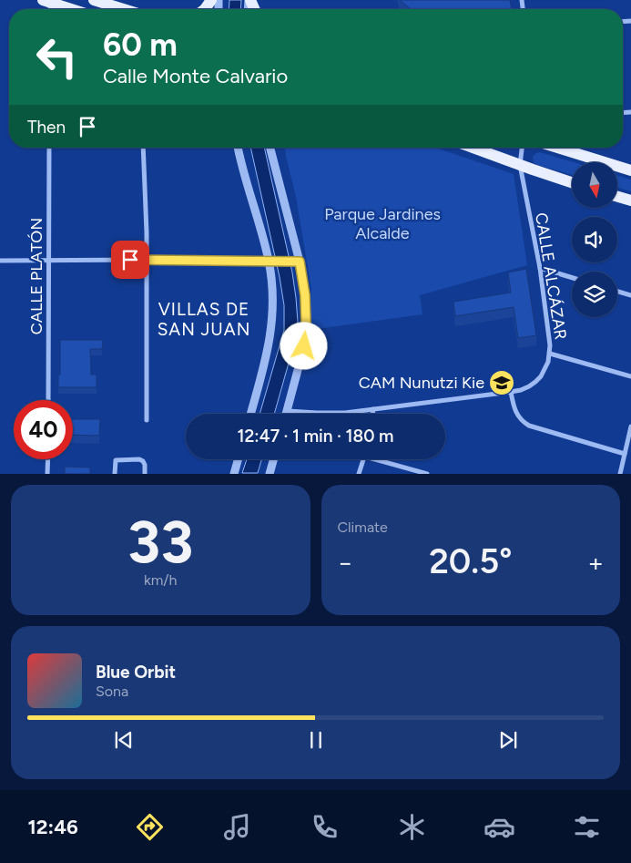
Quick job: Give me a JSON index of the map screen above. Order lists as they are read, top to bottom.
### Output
{
  "streets": {
    "street": ["CALLE PLATÓN", "CALLE ALCÁZAR"]
  },
  "districts": ["VILLAS DE SAN JUAN"],
  "parks": ["Parque Jardines Alcalde"],
  "places": {
    "school or university": ["CAM Nunutzi Kie"]
  },
  "north": "bottom",
  "page": {
    "turn": ["60 m", "Calle Monte Calvario"],
    "then": "Then",
    "limit": "40",
    "trip": "12:47 · 1 min · 180 m",
    "tile": [
      ["33", "km/h"],
      "Climate"
    ],
    "heat": ["−", "20.5°", "+"],
    "song": ["Blue Orbit", "Sona"],
    "tabs": "12:46"
  }
}
